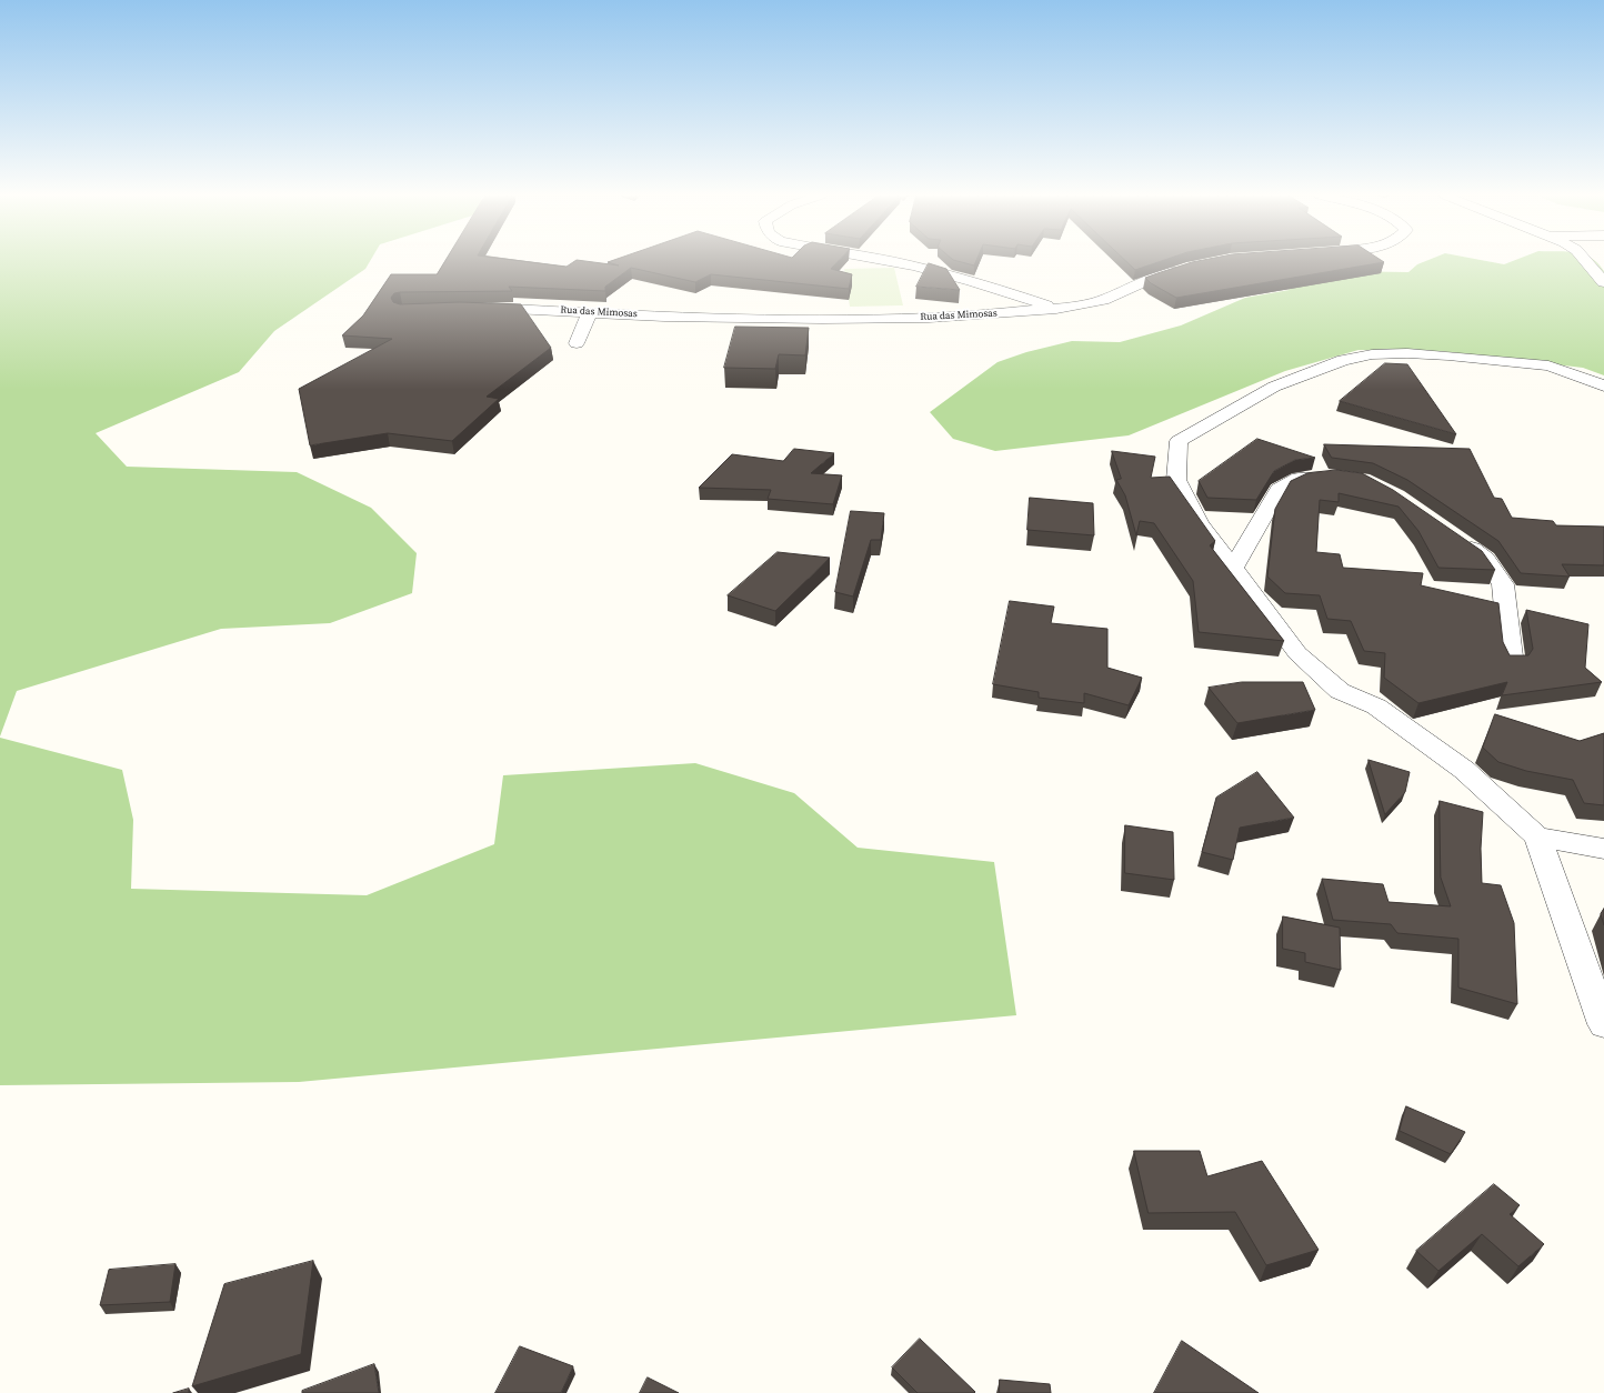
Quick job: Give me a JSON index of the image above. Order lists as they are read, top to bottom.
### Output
{
  "streets": {
    "street": ["Rua das Mimosas"]
  }
}
